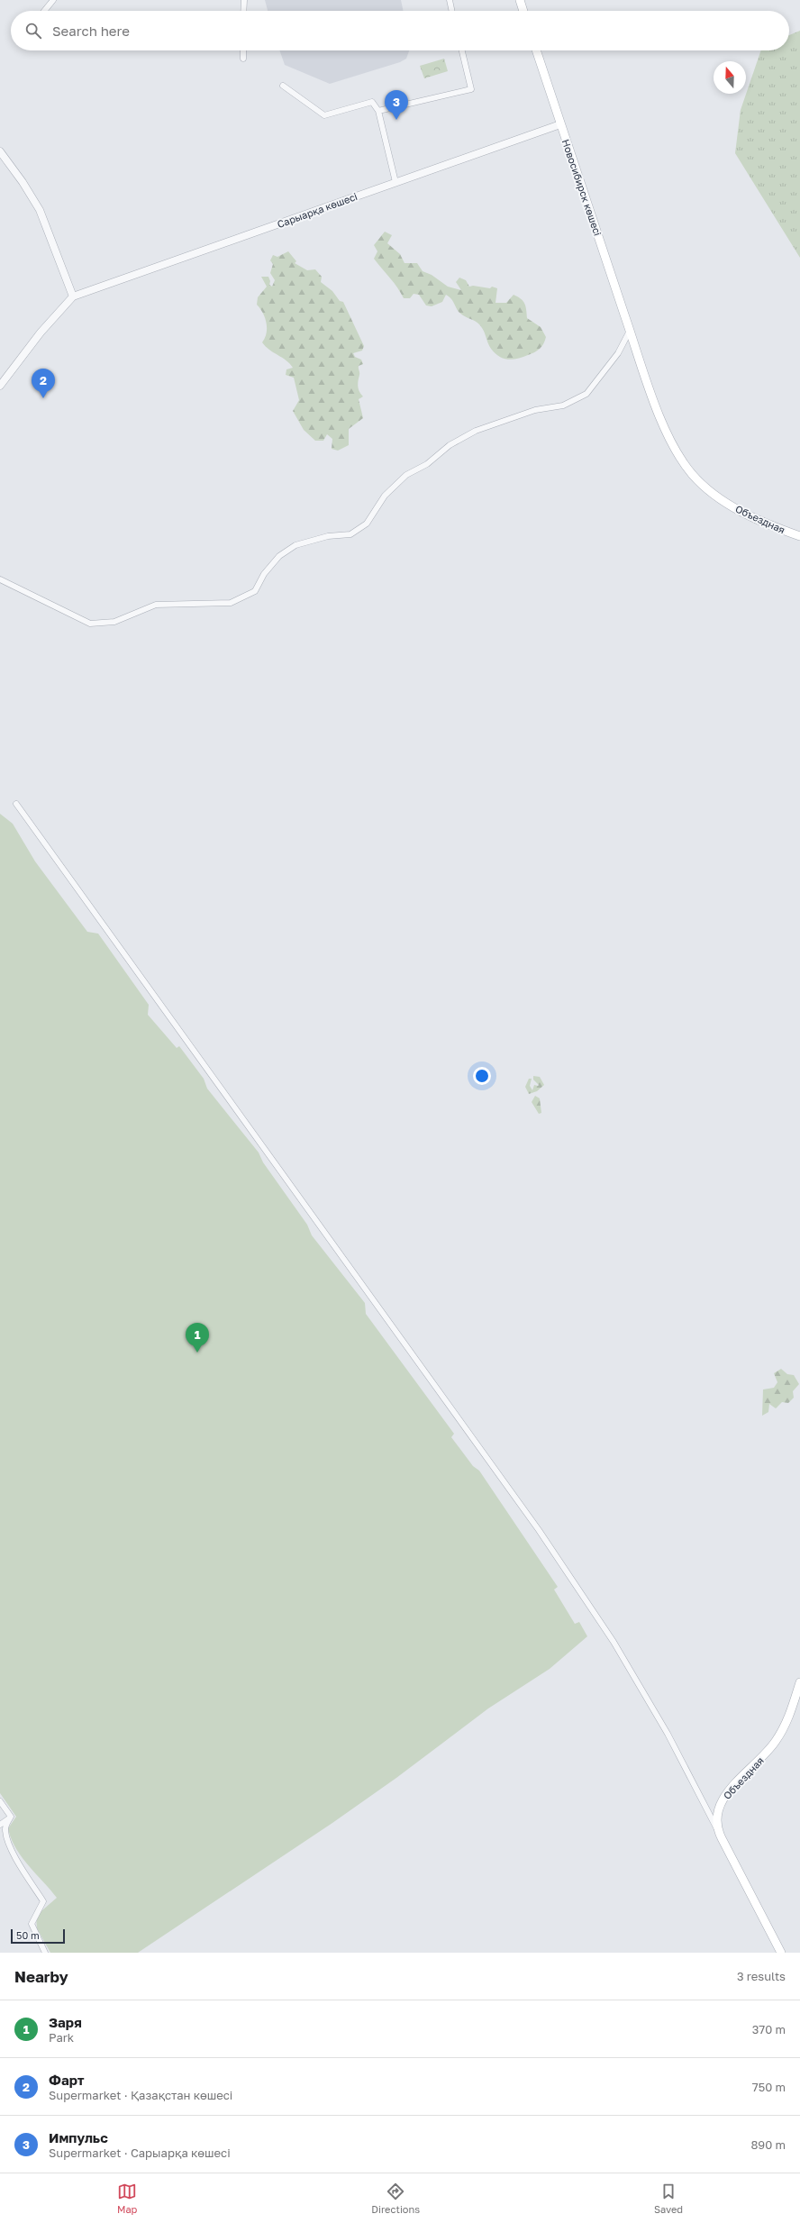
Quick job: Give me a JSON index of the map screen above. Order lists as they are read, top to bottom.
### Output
{
  "streets": {
    "main road": ["Новосибирск көшесі", "Объездная"],
    "street": ["Сарыарқа көшесі"]
  },
  "crossings": [
    ["Новосибирск көшесі", "Сарыарқа көшесі"],
    ["Новосибирск көшесі", "Объездная"]
  ],
  "scale_bar": "50 m",
  "north": "top",
  "page": {
    "search": "Search here",
    "pins": ["3", "2", "1"],
    "scale": "50 m",
    "heading": ["Nearby", "3 results"],
    "list": [
      {
        "mark": "1",
        "name": "Заря",
        "note": "Park",
        "value": "370 m"
      },
      {
        "mark": "2",
        "name": "Фарт",
        "note": "Supermarket · Қазақстан көшесі",
        "value": "750 m"
      },
      {
        "mark": "3",
        "name": "Импульс",
        "note": "Supermarket · Сарыарқа көшесі",
        "value": "890 m"
      }
    ],
    "nav": ["Map", "Directions", "Saved"]
  }
}
